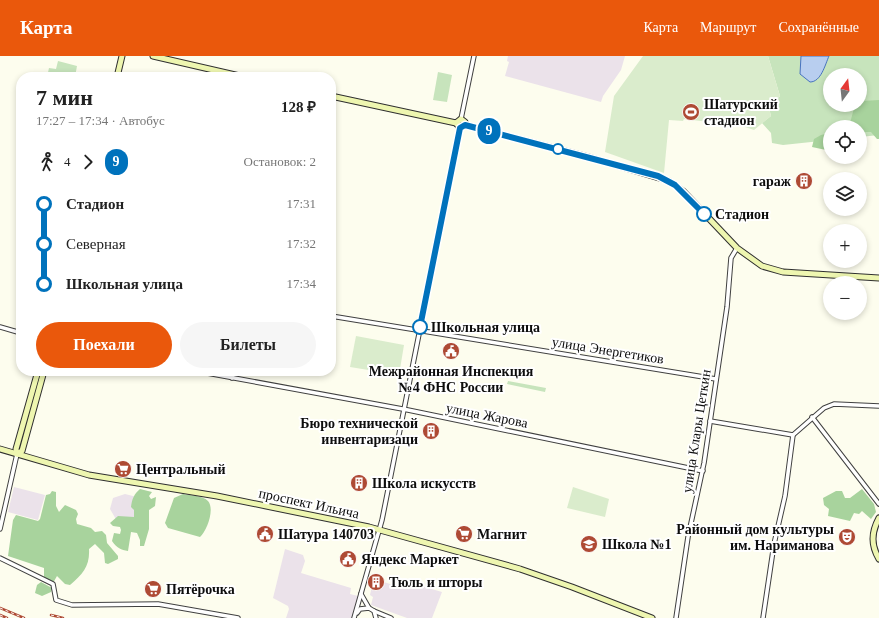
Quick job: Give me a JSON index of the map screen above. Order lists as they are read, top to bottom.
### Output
{
  "streets": {
    "street": [
      "улица Энергетиков",
      "улица Жарова",
      "улица Клары Цеткин",
      "проспект Ильича"
    ]
  },
  "crossings": [
    ["улица Энергетиков", "улица Клары Цеткин"],
    ["улица Жарова", "улица Клары Цеткин"]
  ],
  "places": {
    "sports": ["Шатурский стадион"],
    "building": [
      "гараж",
      "Бюро технической инвентаризаци",
      "Школа искусств",
      "Тюль и шторы"
    ],
    "other": ["Стадион", "Школьная улица"],
    "public building": ["Межрайонная Инспекция №4 ФНС России", "Шатура 140703", "Яндекс Маркет"],
    "supermarket": ["Центральный", "Магнит", "Пятёрочка"],
    "theatre": ["Районный дом культуры им. Нариманова"],
    "school or university": ["Школа №1"]
  },
  "lines": ["bus line 9"],
  "north": "top",
  "page": {
    "header": "Карта",
    "nav": ["Карта", "Маршрут", "Сохранённые"],
    "on_map": "9",
    "map_buttons": ["+", "−"],
    "heading": ["7 мин", "17:27 – 17:34 · Автобус", "128 ₽"],
    "legs": ["4", "9", "Остановок: 2"],
    "list": [
      {
        "name": "Стадион",
        "value": "17:31"
      },
      {
        "name": "Северная",
        "value": "17:32"
      },
      {
        "name": "Школьная улица",
        "value": "17:34"
      }
    ],
    "buttons": ["Поехали", "Билеты"]
  }
}
